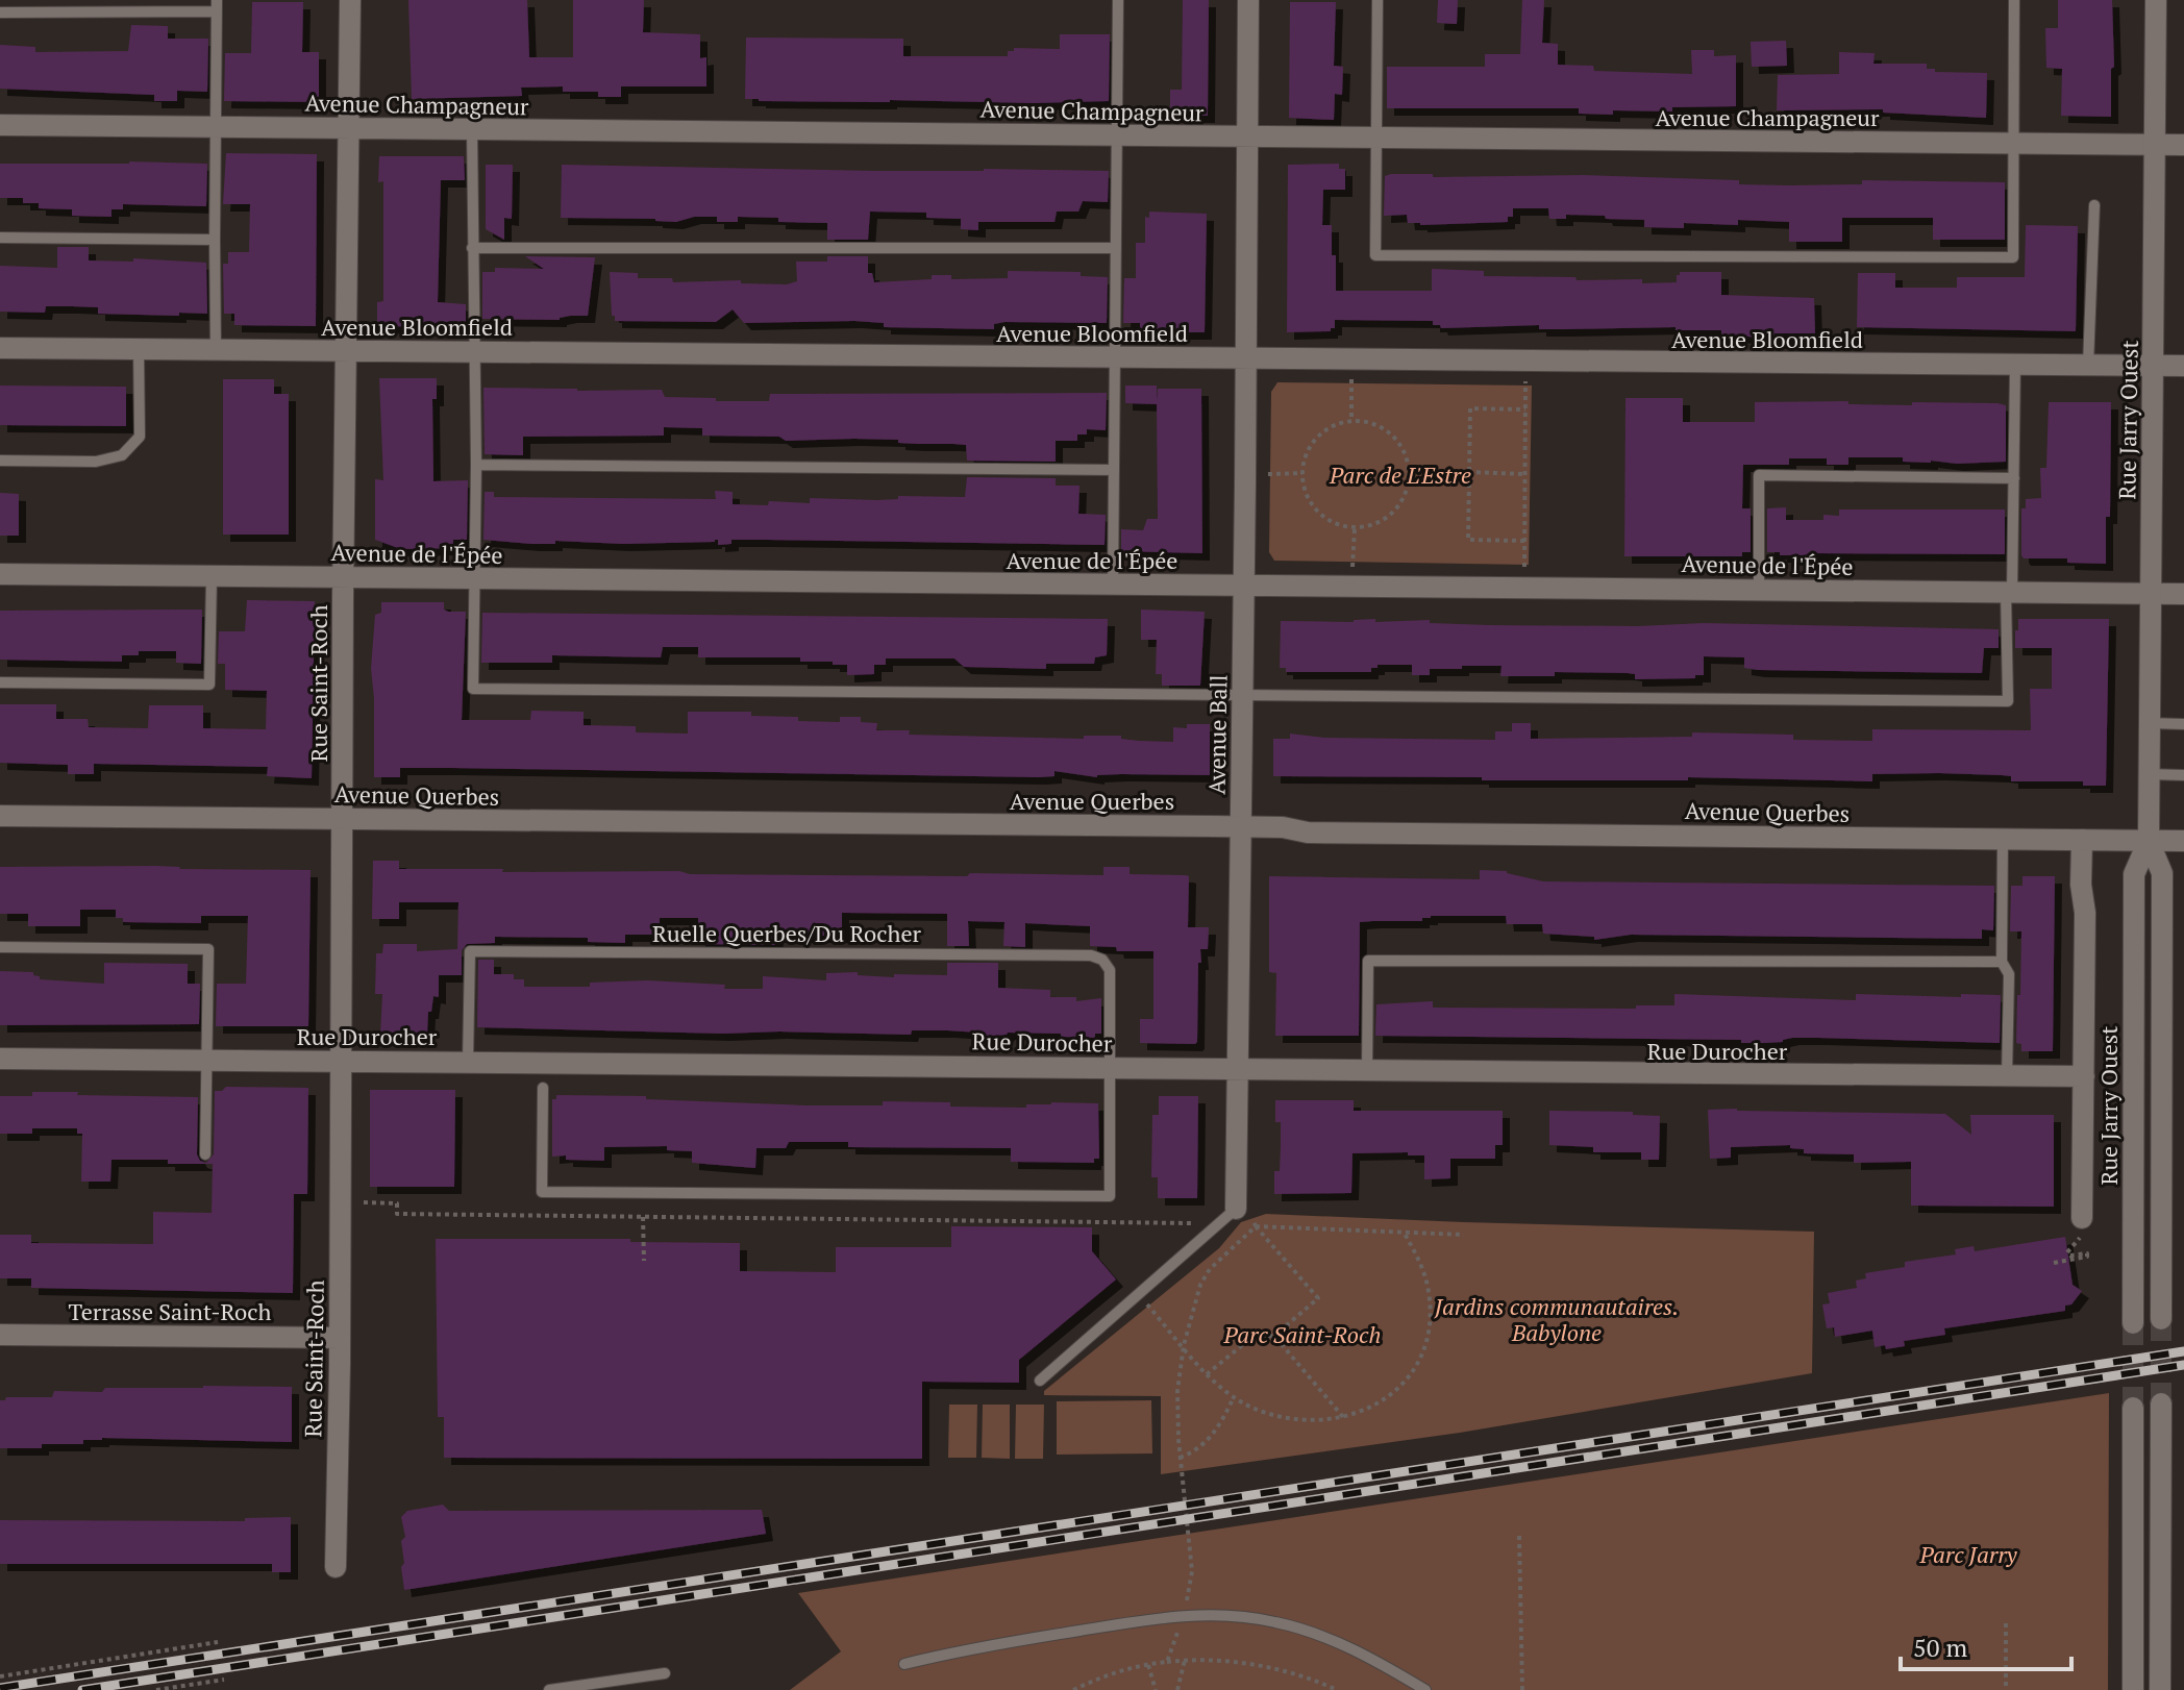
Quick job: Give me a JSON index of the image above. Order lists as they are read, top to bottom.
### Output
{
  "streets": {
    "street": [
      "Avenue Champagneur",
      "Avenue Bloomfield",
      "Rue Jarry Ouest",
      "Avenue de l'Épée",
      "Rue Saint-Roch",
      "Avenue Ball",
      "Avenue Querbes",
      "Rue Durocher",
      "Terrasse Saint-Roch"
    ],
    "lane": ["Ruelle Querbes/Du Rocher"]
  },
  "crossings": [
    ["Avenue Champagneur", "Rue Jarry Ouest"],
    ["Avenue Champagneur", "Rue Saint-Roch"],
    ["Avenue Champagneur", "Avenue Ball"],
    ["Avenue Bloomfield", "Rue Jarry Ouest"],
    ["Avenue Bloomfield", "Rue Saint-Roch"],
    ["Avenue Bloomfield", "Avenue Ball"],
    ["Rue Jarry Ouest", "Avenue de l'Épée"],
    ["Rue Jarry Ouest", "Avenue Querbes"],
    ["Rue Jarry Ouest", "Rue Durocher"],
    ["Avenue de l'Épée", "Rue Saint-Roch"],
    ["Avenue de l'Épée", "Avenue Ball"],
    ["Rue Saint-Roch", "Avenue Querbes"],
    ["Rue Saint-Roch", "Rue Durocher"],
    ["Rue Saint-Roch", "Terrasse Saint-Roch"],
    ["Avenue Ball", "Avenue Querbes"],
    ["Avenue Ball", "Rue Durocher"],
    ["Ruelle Querbes/Du Rocher", "Rue Durocher"]
  ],
  "parks": [
    "Parc de L'Estre",
    "Jardins communautaires. Babylone",
    "Parc Saint-Roch",
    "Parc Jarry"
  ],
  "scale_bar": "50 m"
}
